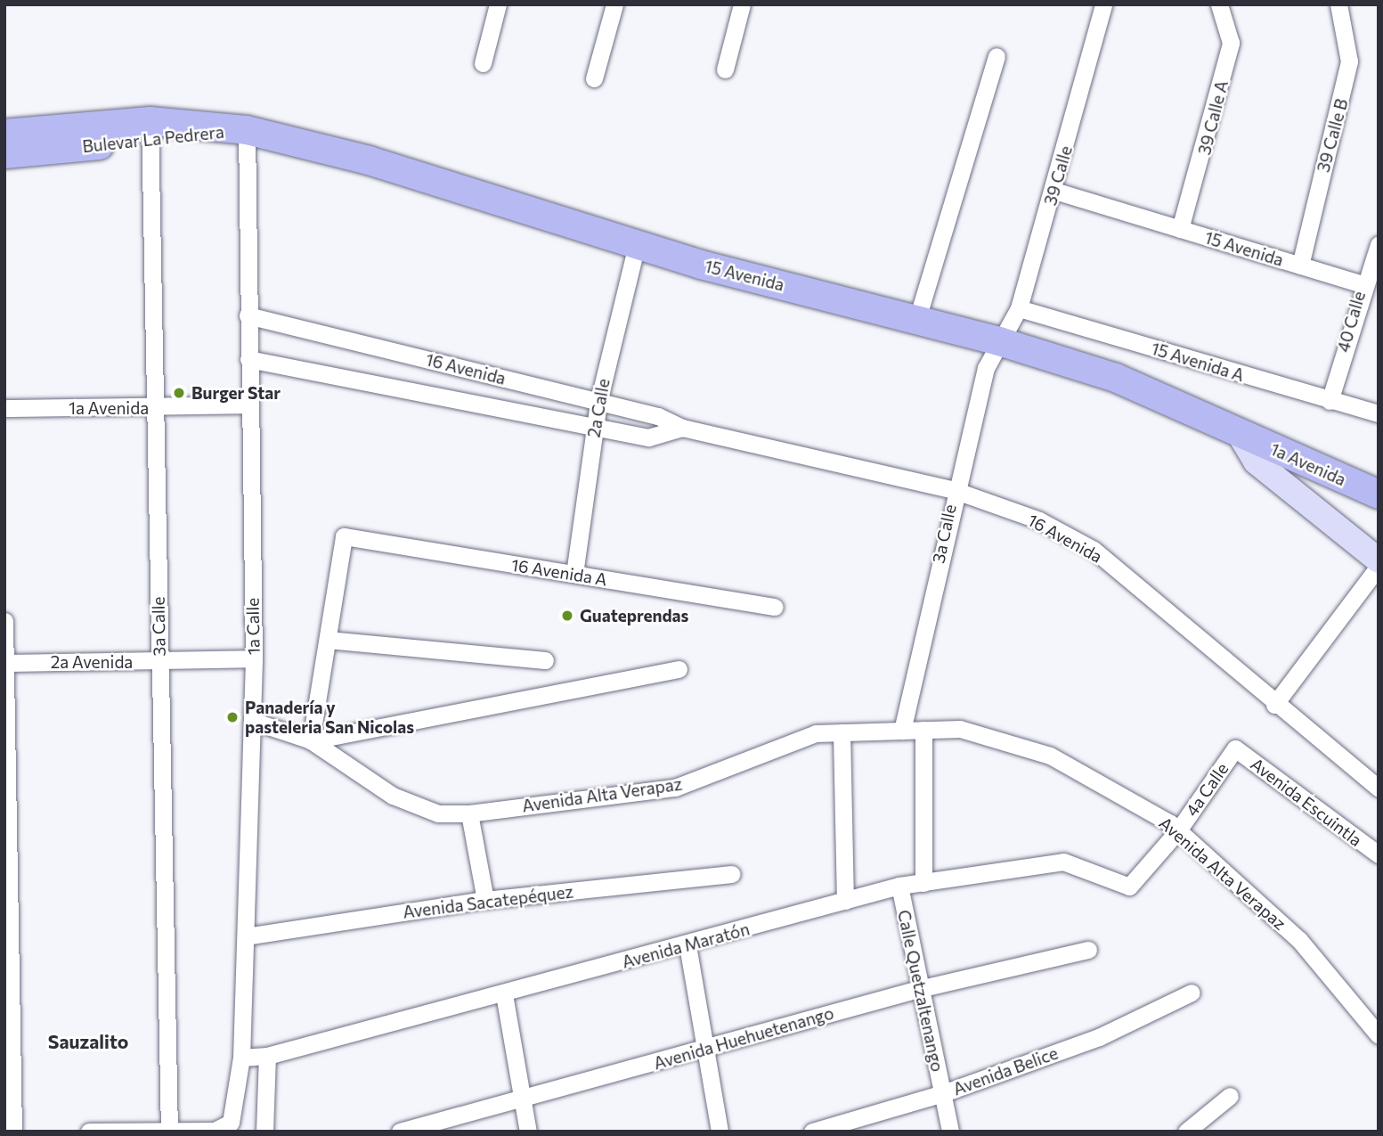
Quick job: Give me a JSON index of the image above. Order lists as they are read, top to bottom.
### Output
{
  "streets": {
    "main road": ["Bulevar La Pedrera", "15 Avenida", "1a Avenida"],
    "street": [
      "39 Calle A",
      "39 Calle B",
      "39 Calle",
      "40 Calle",
      "15 Avenida A",
      "16 Avenida",
      "2a Calle",
      "3a Calle",
      "16 Avenida A",
      "1a Calle",
      "2a Avenida",
      "4a Calle",
      "Avenida Alta Verapaz",
      "Avenida Escuintla",
      "Avenida Sacatepéquez",
      "Avenida Maratón",
      "Calle Quetzaltenango",
      "Avenida Huehuetenango",
      "Avenida Belice"
    ]
  },
  "crossings": [
    ["39 Calle A", "15 Avenida"],
    ["39 Calle B", "15 Avenida"],
    ["Bulevar La Pedrera", "15 Avenida"],
    ["Bulevar La Pedrera", "3a Calle"],
    ["Bulevar La Pedrera", "1a Calle"],
    ["39 Calle", "15 Avenida"],
    ["39 Calle", "15 Avenida A"],
    ["39 Calle", "3a Calle"],
    ["15 Avenida", "40 Calle"],
    ["15 Avenida", "1a Avenida"],
    ["15 Avenida", "2a Calle"],
    ["15 Avenida", "3a Calle"],
    ["15 Avenida", "1a Calle"],
    ["40 Calle", "15 Avenida A"],
    ["16 Avenida", "2a Calle"],
    ["16 Avenida", "3a Calle"],
    ["16 Avenida", "1a Calle"],
    ["1a Avenida", "3a Calle"],
    ["1a Avenida", "1a Calle"],
    ["2a Calle", "16 Avenida A"],
    ["3a Calle", "1a Calle"],
    ["3a Calle", "2a Avenida"],
    ["3a Calle", "Avenida Alta Verapaz"],
    ["1a Calle", "2a Avenida"],
    ["1a Calle", "Avenida Alta Verapaz"],
    ["1a Calle", "Avenida Sacatepéquez"],
    ["1a Calle", "Avenida Maratón"],
    ["4a Calle", "Avenida Alta Verapaz"],
    ["4a Calle", "Avenida Escuintla"],
    ["4a Calle", "Avenida Maratón"],
    ["Avenida Maratón", "Calle Quetzaltenango"],
    ["Calle Quetzaltenango", "Avenida Huehuetenango"],
    ["Calle Quetzaltenango", "Avenida Belice"]
  ],
  "districts": ["Sauzalito"],
  "places": ["Burger Star", "Guateprendas", "Panadería y pasteleria San Nicolas"]
}
